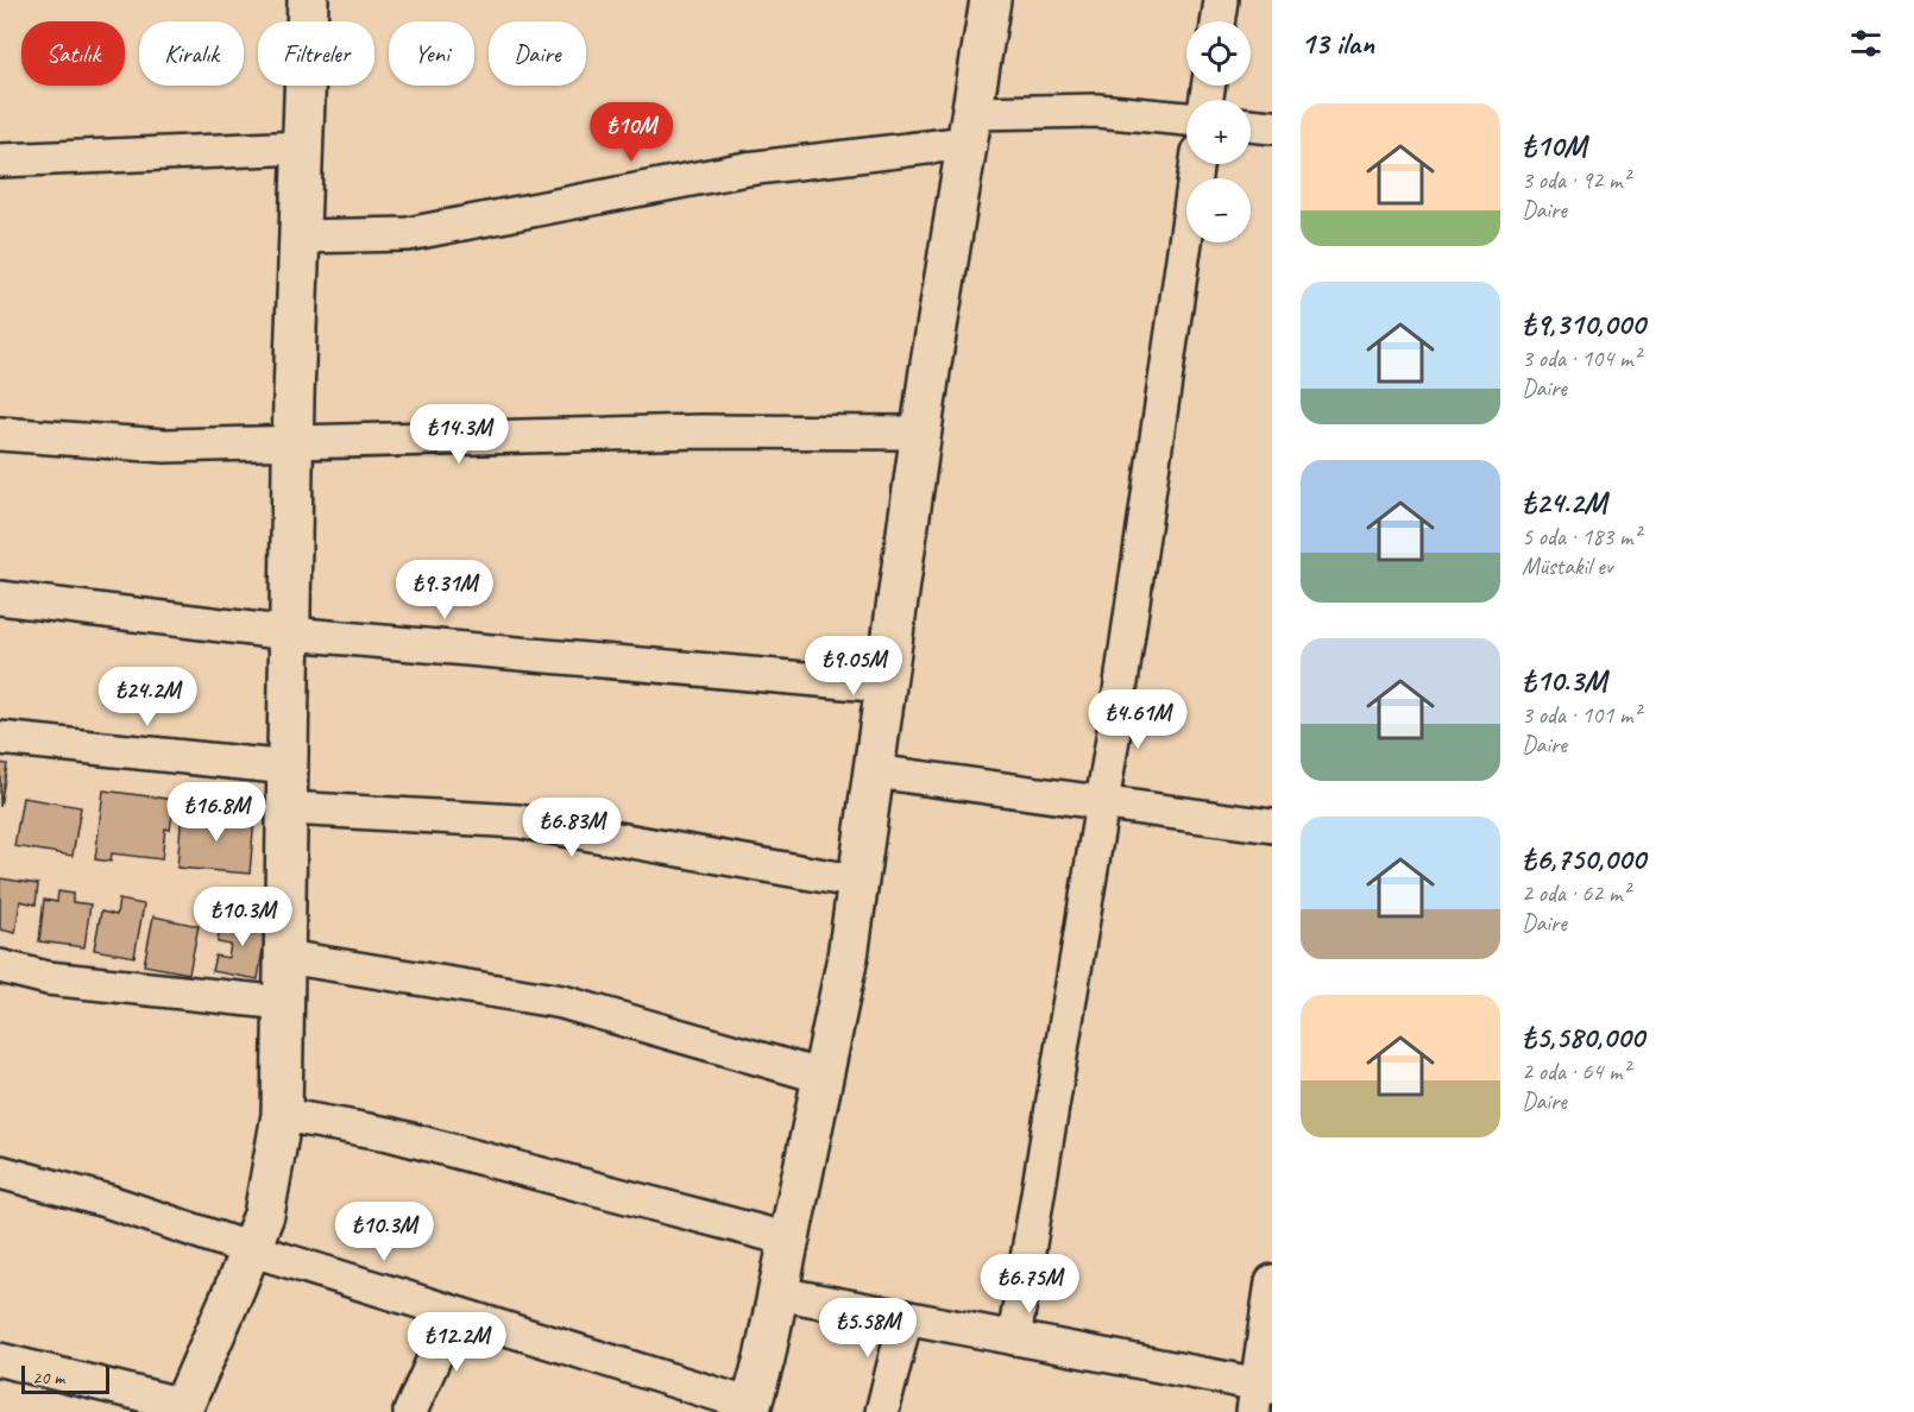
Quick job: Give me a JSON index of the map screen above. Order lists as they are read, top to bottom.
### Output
{
  "scale_bar": "20 m",
  "page": {
    "heading": "13 ilan",
    "map_buttons": ["+", "−"],
    "chip": [
      "Satılık",
      "Kiralık",
      "Filtreler",
      "Yeni",
      "Daire"
    ],
    "list": [
      {
        "name": "₺10M",
        "note": "3 oda · 92 m² · Daire"
      },
      {
        "name": "₺9,310,000",
        "note": "3 oda · 104 m² · Daire"
      },
      {
        "name": "₺24.2M",
        "note": "5 oda · 183 m² · Müstakil ev"
      },
      {
        "name": "₺10.3M",
        "note": "3 oda · 101 m² · Daire"
      },
      {
        "name": "₺6,750,000",
        "note": "2 oda · 62 m² · Daire"
      },
      {
        "name": "₺5,580,000",
        "note": "2 oda · 64 m² · Daire"
      }
    ],
    "price": [
      "₺10M",
      "₺14.3M",
      "₺9.31M",
      "₺9.05M",
      "₺24.2M",
      "₺4.61M",
      "₺16.8M",
      "₺6.83M",
      "₺10.3M",
      "₺10.3M",
      "₺6.75M",
      "₺5.58M",
      "₺12.2M"
    ],
    "scale": "20 m"
  }
}
